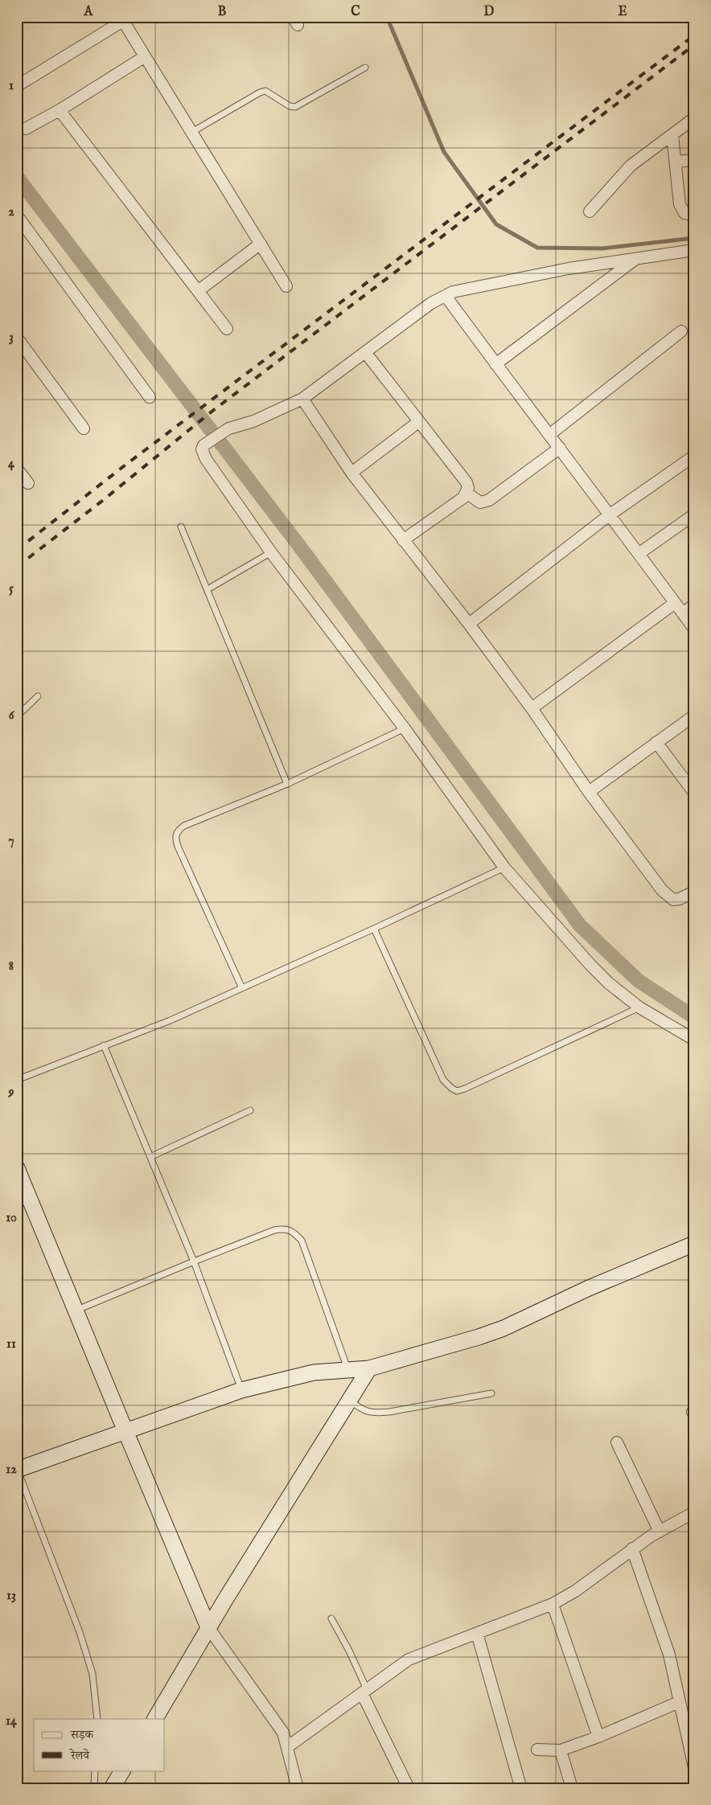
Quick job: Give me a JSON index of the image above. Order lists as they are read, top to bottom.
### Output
{
  "legend": ["सड़क", "रेलवे"],
  "grid": {
    "columns": [
      "A",
      "B",
      "C",
      "D",
      "E"
    ],
    "rows": [
      "1",
      "2",
      "3",
      "4",
      "5",
      "6",
      "7",
      "8",
      "9",
      "10",
      "11",
      "12",
      "13",
      "14"
    ]
  }
}
